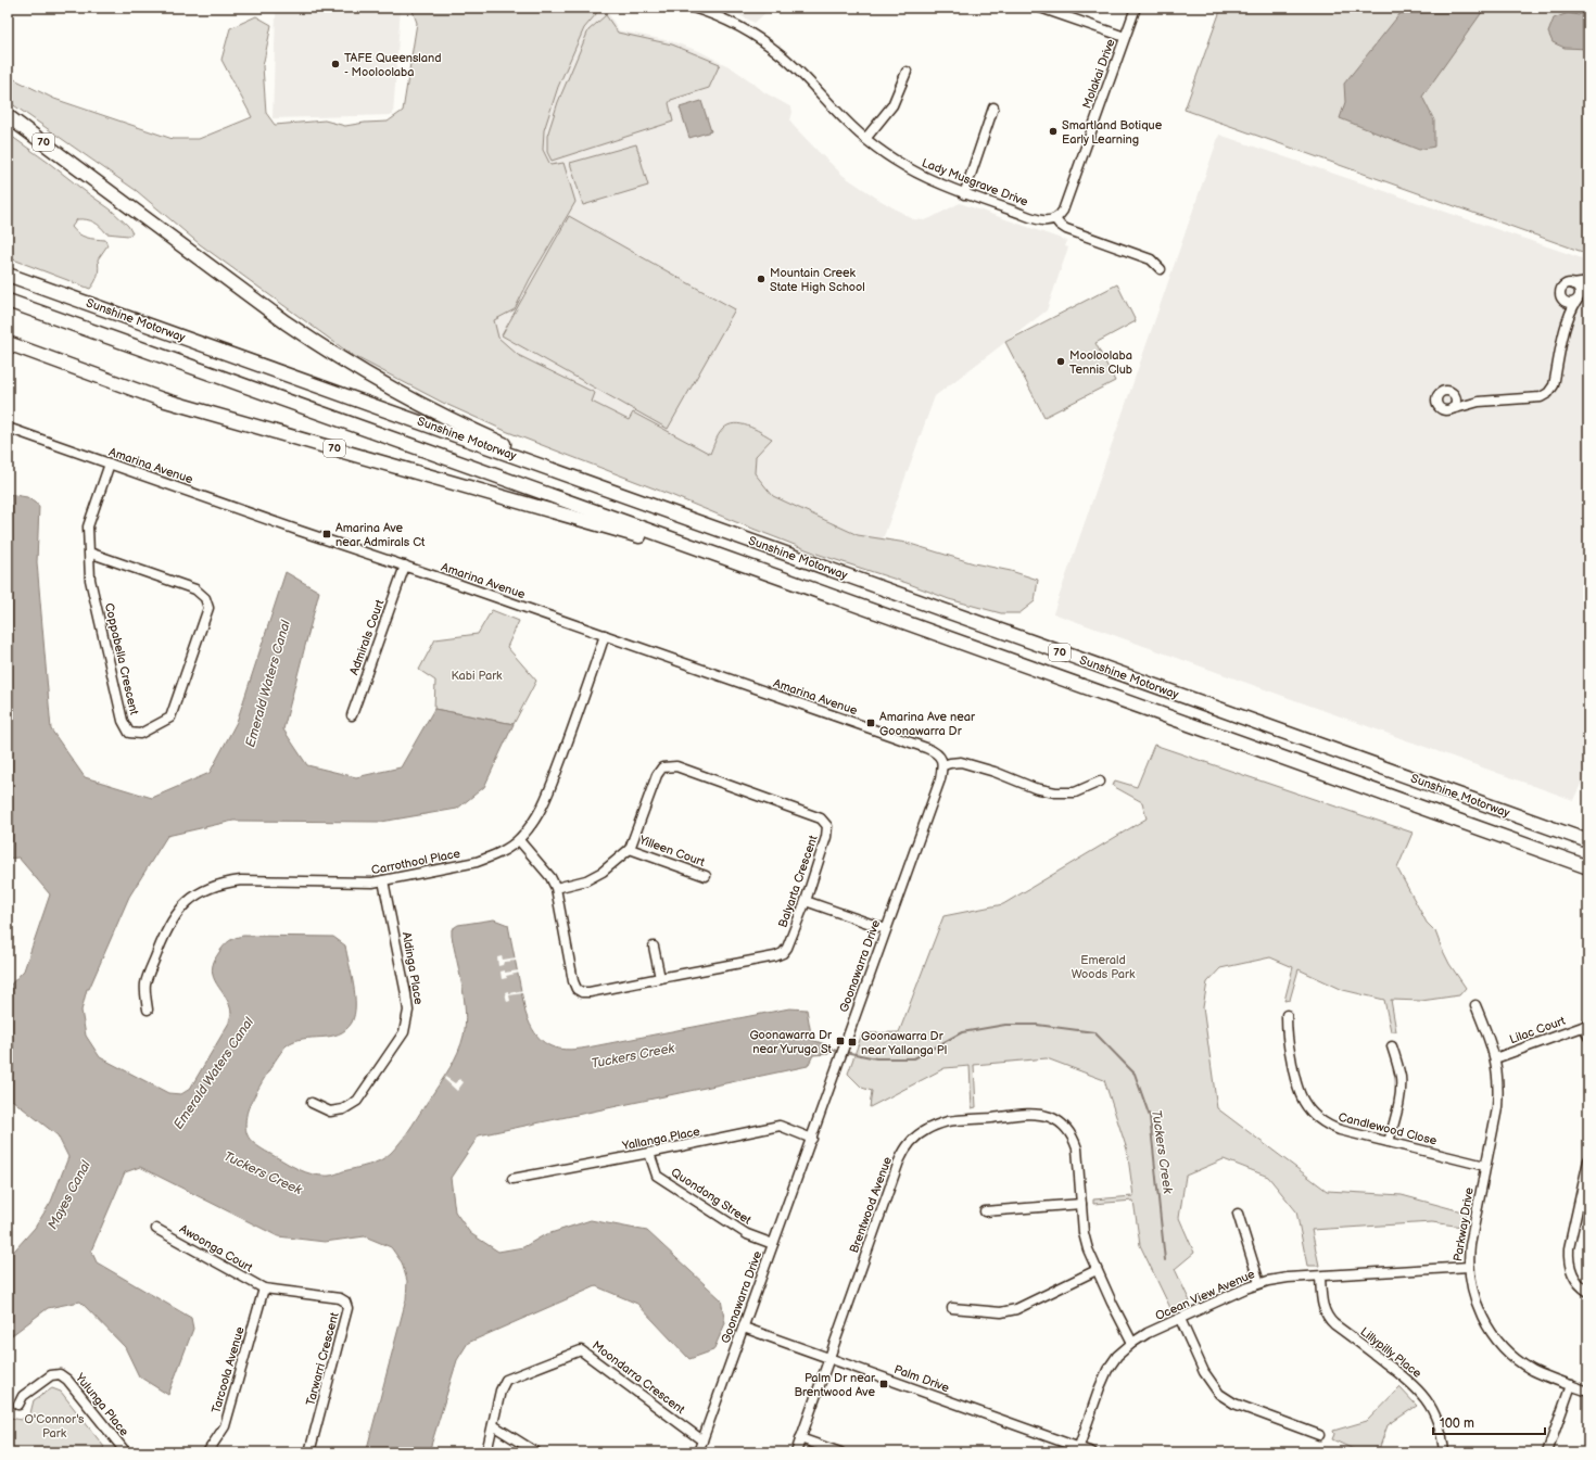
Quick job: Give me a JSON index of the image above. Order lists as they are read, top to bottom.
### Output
{
  "streets": {
    "highway": ["70", "Sunshine Motorway"],
    "street": [
      "Molakai Drive",
      "Lady Musgrave Drive",
      "Amarina Avenue",
      "Admirals Court",
      "Coppabella Crescent",
      "Yilleen Court",
      "Carrothool Place",
      "Balyarta Crescent",
      "Goonawarra Drive",
      "Aldinga Place",
      "Lilac Court",
      "Candlewood Close",
      "Yallanga Place",
      "Quondong Street",
      "Brentwood Avenue",
      "Parkway Drive",
      "Awoonga Court",
      "Ocean View Avenue",
      "Lillypilly Place",
      "Tarwarri Crescent",
      "Tarcoola Avenue",
      "Moondarra Crescent",
      "Palm Drive",
      "Yulunga Place"
    ]
  },
  "crossings": [
    ["Molakai Drive", "Lady Musgrave Drive"],
    ["70", "Sunshine Motorway"],
    ["Amarina Avenue", "Admirals Court"],
    ["Amarina Avenue", "Coppabella Crescent"],
    ["Amarina Avenue", "Carrothool Place"],
    ["Amarina Avenue", "Goonawarra Drive"],
    ["Yilleen Court", "Balyarta Crescent"],
    ["Carrothool Place", "Balyarta Crescent"],
    ["Carrothool Place", "Aldinga Place"],
    ["Goonawarra Drive", "Yallanga Place"],
    ["Goonawarra Drive", "Quondong Street"],
    ["Goonawarra Drive", "Moondarra Crescent"],
    ["Goonawarra Drive", "Palm Drive"],
    ["Lilac Court", "Parkway Drive"],
    ["Candlewood Close", "Parkway Drive"],
    ["Yallanga Place", "Quondong Street"],
    ["Brentwood Avenue", "Ocean View Avenue"],
    ["Brentwood Avenue", "Palm Drive"],
    ["Parkway Drive", "Ocean View Avenue"],
    ["Awoonga Court", "Tarwarri Crescent"],
    ["Awoonga Court", "Tarcoola Avenue"],
    ["Ocean View Avenue", "Lillypilly Place"],
    ["Ocean View Avenue", "Palm Drive"],
    ["Tarwarri Crescent", "Tarcoola Avenue"]
  ],
  "water": ["Emerald Waters Canal", "Tuckers Creek", "Mayes Canal"],
  "parks": ["Kabi Park", "Emerald Woods Park", "O'Connor's Park"],
  "places": {
    "other": [
      "TAFE Queensland - Mooloolaba",
      "Smartland Botique Early Learning",
      "Mountain Creek State High School",
      "Mooloolaba Tennis Club"
    ],
    "transit": [
      "Amarina Ave near Admirals Ct",
      "Amarina Ave near Goonawarra Dr",
      "Goonawarra Dr near Yuruga St",
      "Goonawarra Dr near Yallanga Pl",
      "Palm Dr near Brentwood Ave"
    ]
  },
  "scale_bar": "100 m"
}
